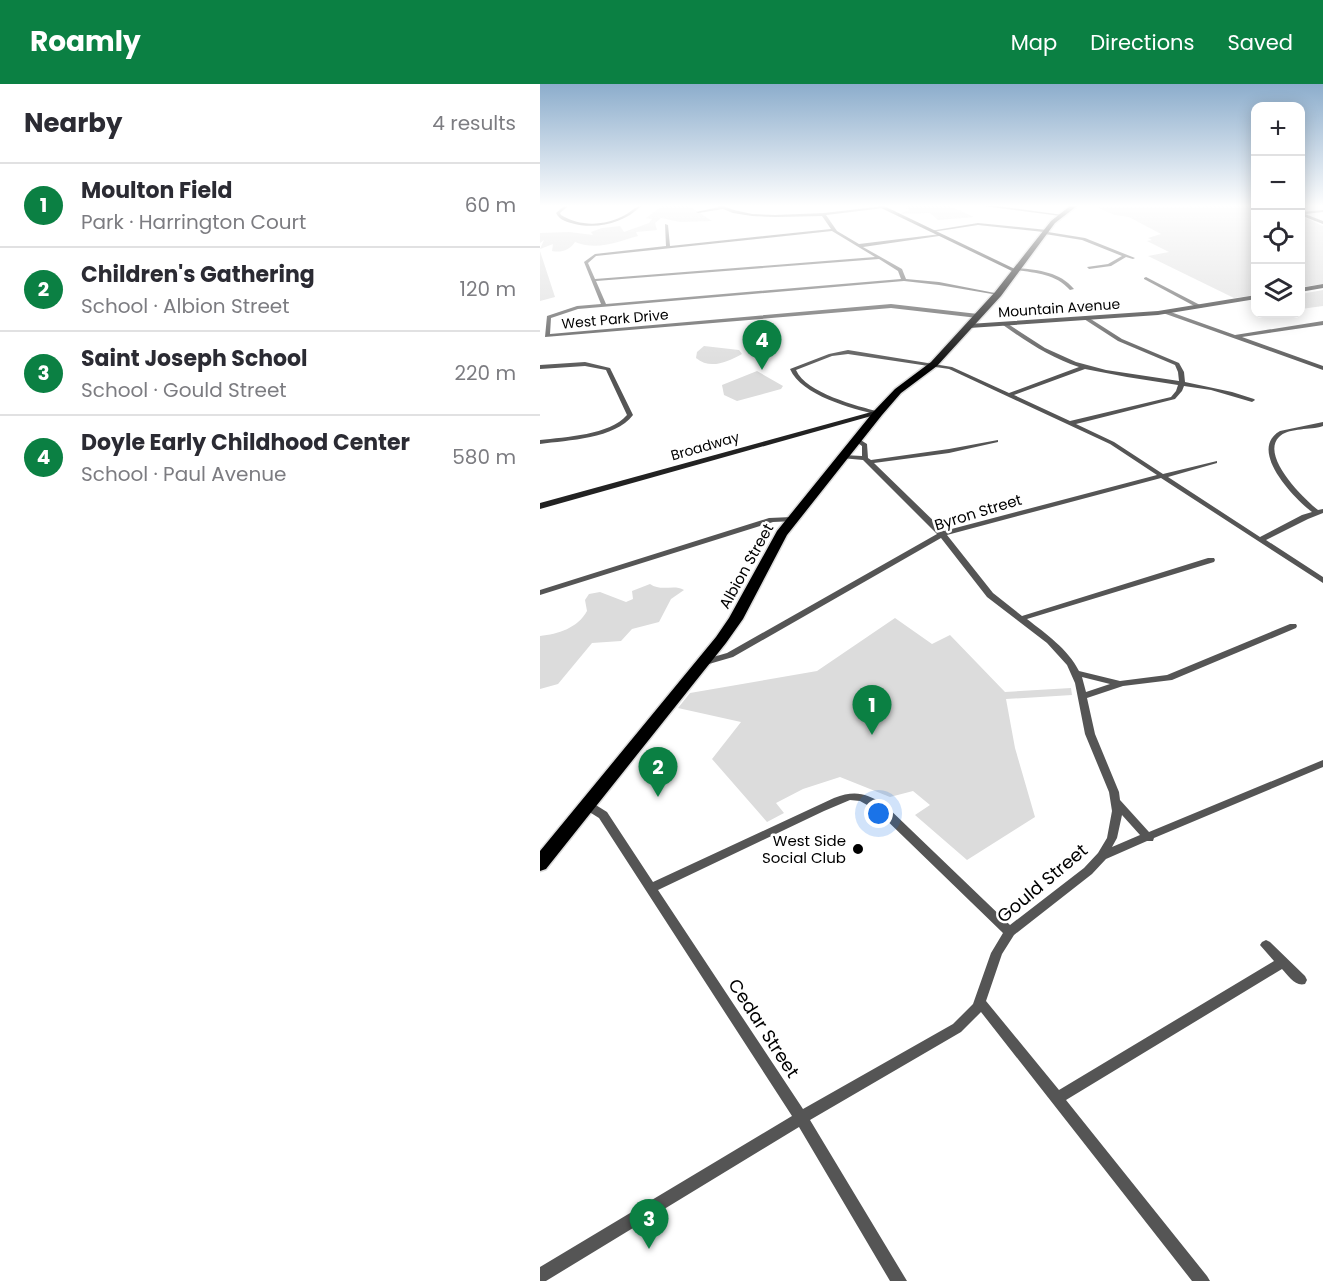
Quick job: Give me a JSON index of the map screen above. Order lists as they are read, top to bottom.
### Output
{
  "streets": {
    "main road": ["Albion Street"],
    "street": [
      "Mountain Avenue",
      "West Park Drive",
      "Broadway",
      "Byron Street",
      "Gould Street",
      "Cedar Street"
    ]
  },
  "crossings": [
    ["Mountain Avenue", "West Park Drive"],
    ["Mountain Avenue", "Albion Street"],
    ["West Park Drive", "Albion Street"],
    ["Broadway", "Albion Street"],
    ["Byron Street", "Albion Street"],
    ["Byron Street", "Gould Street"],
    ["Albion Street", "Gould Street"],
    ["Albion Street", "Cedar Street"],
    ["Gould Street", "Cedar Street"]
  ],
  "places": ["West Side Social Club"],
  "page": {
    "header": "Roamly",
    "nav": ["Map", "Directions", "Saved"],
    "heading": ["Nearby", "4 results"],
    "map_buttons": ["+", "−"],
    "list": [
      {
        "mark": "1",
        "name": "Moulton Field",
        "note": "Park · Harrington Court",
        "value": "60 m"
      },
      {
        "mark": "2",
        "name": "Children's Gathering",
        "note": "School · Albion Street",
        "value": "120 m"
      },
      {
        "mark": "3",
        "name": "Saint Joseph School",
        "note": "School · Gould Street",
        "value": "220 m"
      },
      {
        "mark": "4",
        "name": "Doyle Early Childhood Center",
        "note": "School · Paul Avenue",
        "value": "580 m"
      }
    ],
    "pins": [
      "4",
      "1",
      "2",
      "3"
    ]
  }
}
